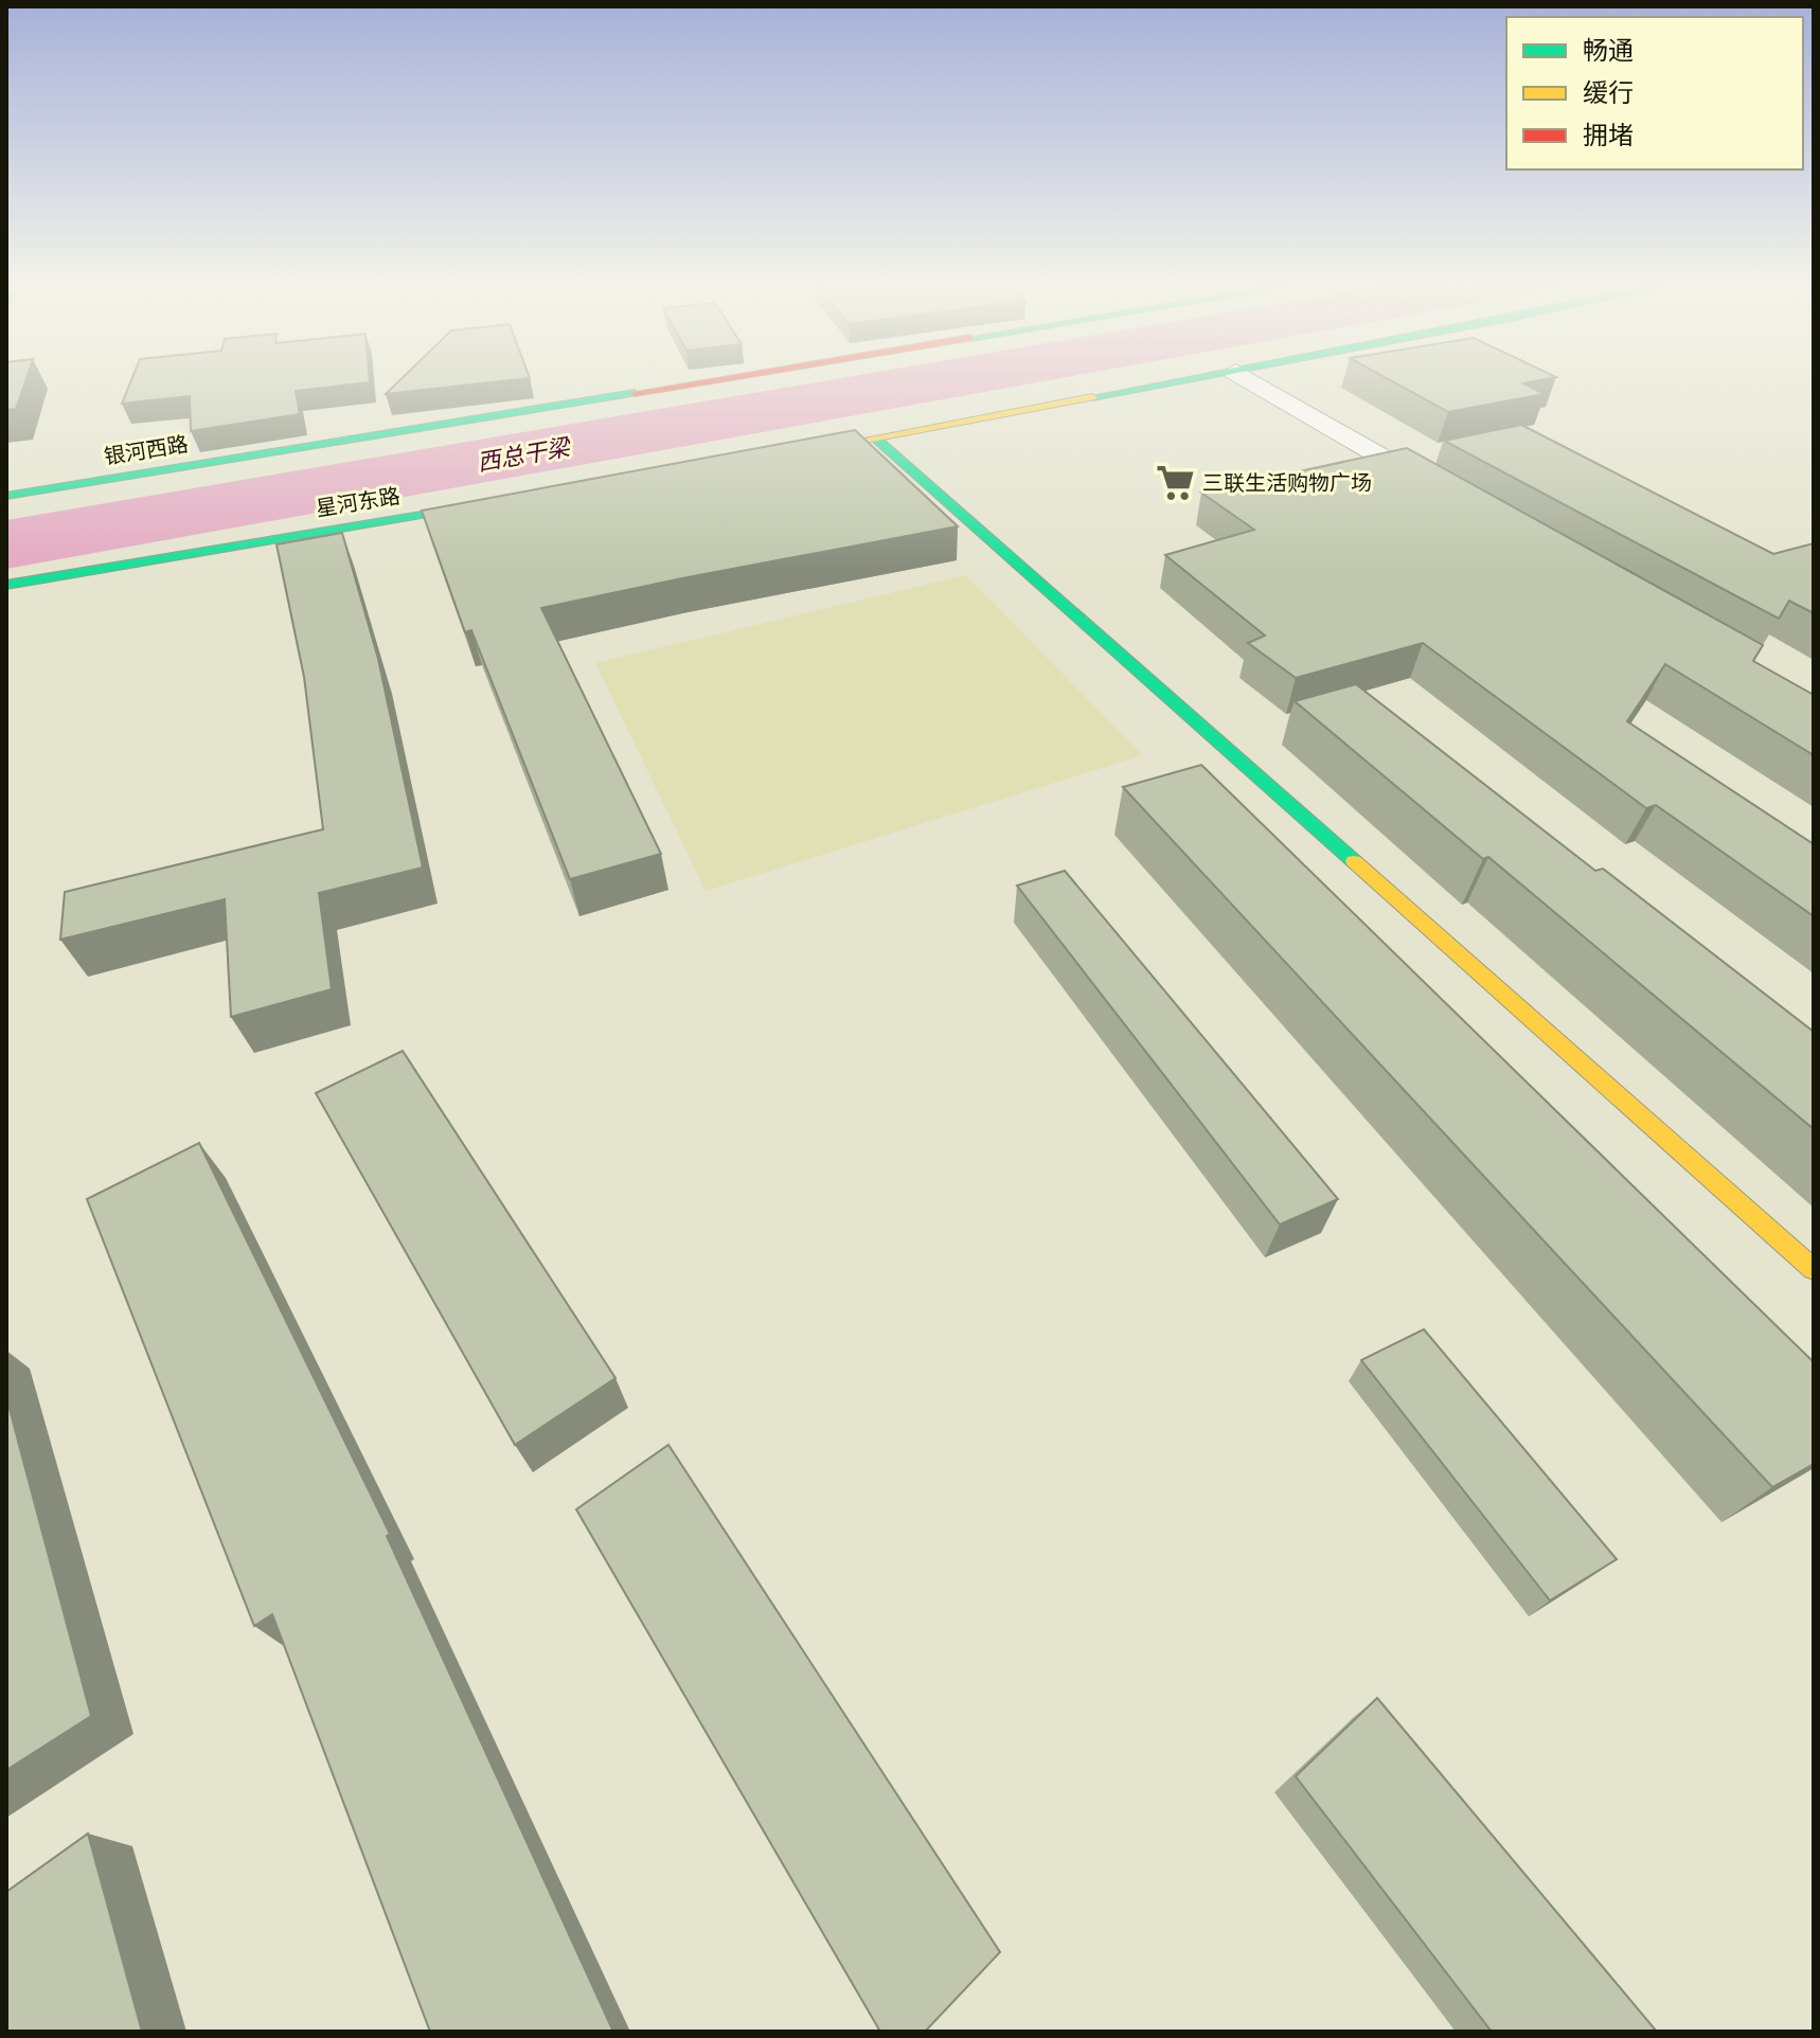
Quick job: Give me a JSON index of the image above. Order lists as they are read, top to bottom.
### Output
{
  "streets": {
    "street": ["银河西路", "星河东路"]
  },
  "water": ["西总干梁"],
  "places": {
    "supermarket": ["三联生活购物广场"]
  },
  "legend": ["畅通", "缓行", "拥堵"]
}
